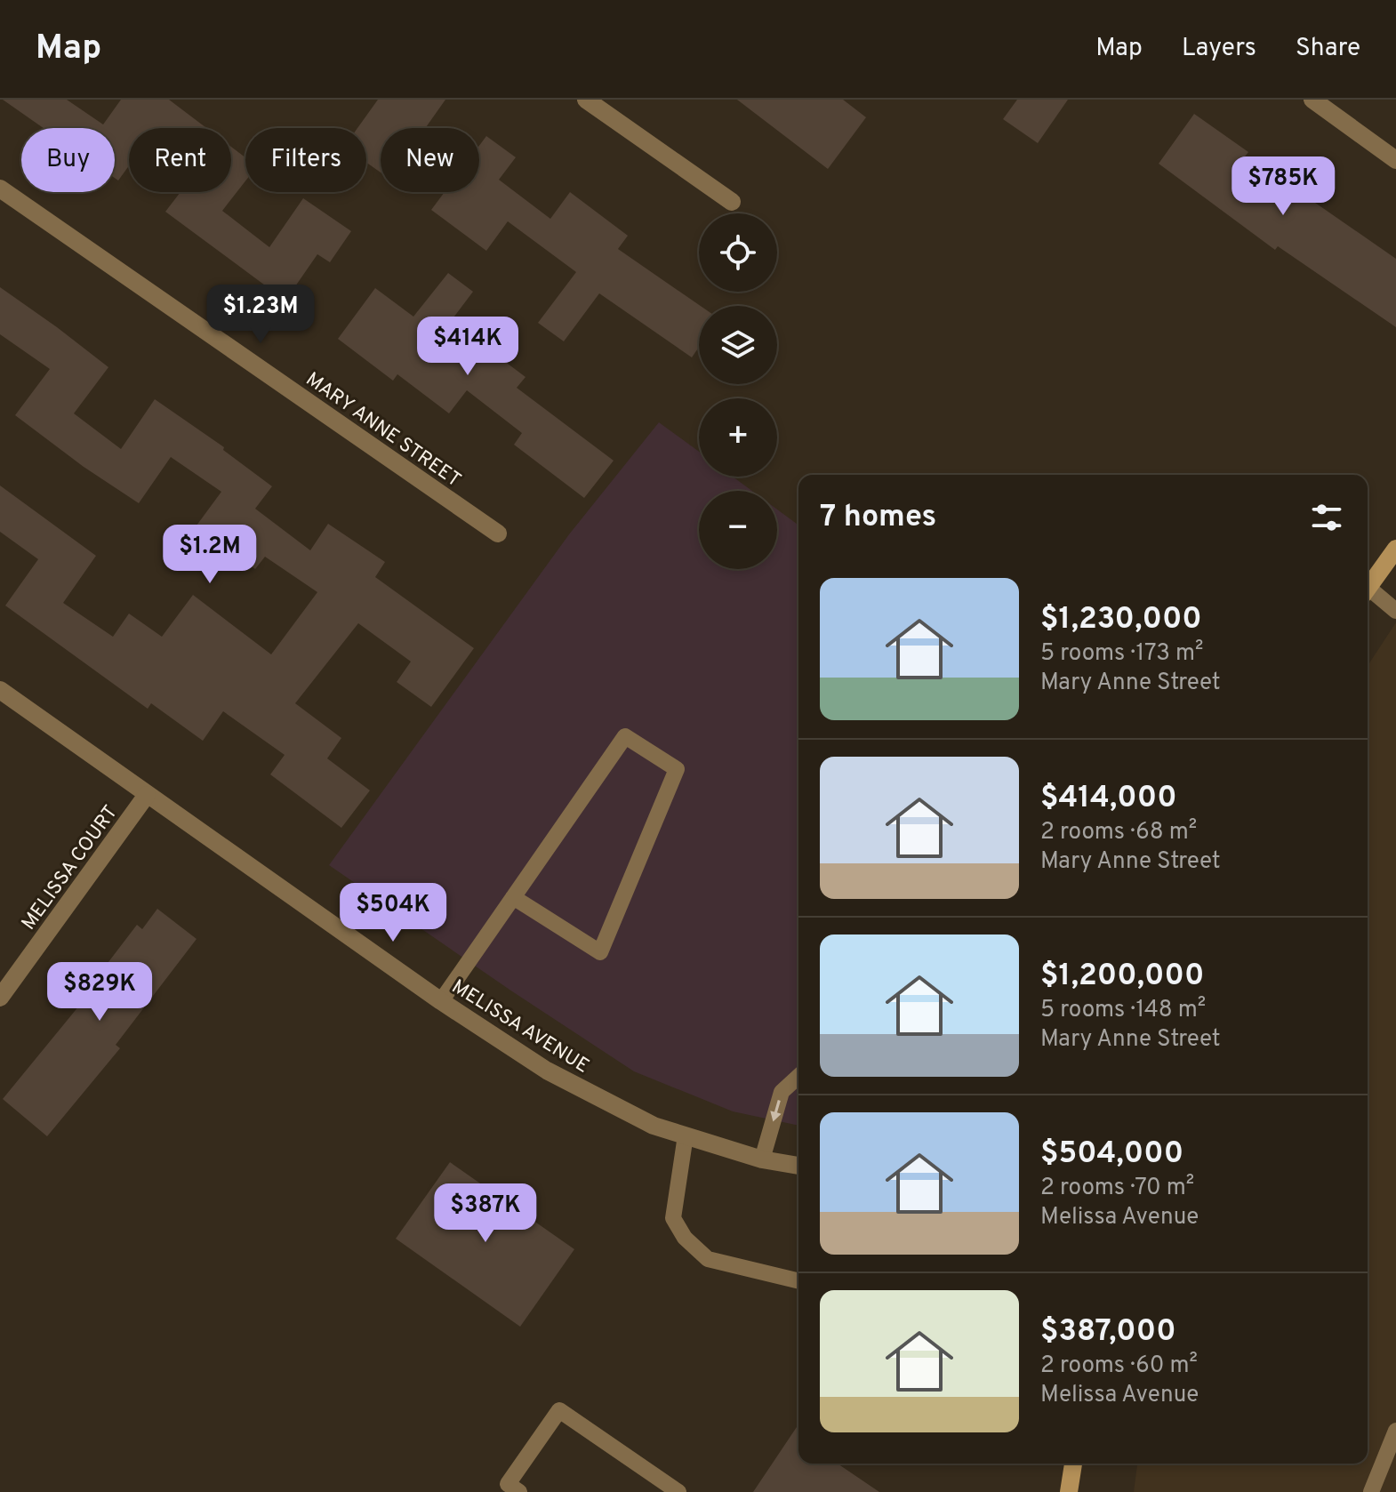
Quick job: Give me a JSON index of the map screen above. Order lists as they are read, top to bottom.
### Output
{
  "streets": {
    "street": ["MARY ANNE STREET", "MELISSA COURT", "MELISSA AVENUE"]
  },
  "crossings": [
    ["MELISSA COURT", "MELISSA AVENUE"]
  ],
  "page": {
    "header": "Map",
    "nav": ["Map", "Layers", "Share"],
    "chip": [
      "Buy",
      "Rent",
      "Filters",
      "New"
    ],
    "price": [
      "$785K",
      "$1.23M",
      "$414K",
      "$1.2M",
      "$504K",
      "$829K",
      "$387K"
    ],
    "map_buttons": ["+", "−"],
    "heading": "7 homes",
    "list": [
      {
        "name": "$1,230,000",
        "note": "5 rooms · 173 m² · Mary Anne Street"
      },
      {
        "name": "$414,000",
        "note": "2 rooms · 68 m² · Mary Anne Street"
      },
      {
        "name": "$1,200,000",
        "note": "5 rooms · 148 m² · Mary Anne Street"
      },
      {
        "name": "$504,000",
        "note": "2 rooms · 70 m² · Melissa Avenue"
      },
      {
        "name": "$387,000",
        "note": "2 rooms · 60 m² · Melissa Avenue"
      }
    ]
  }
}
